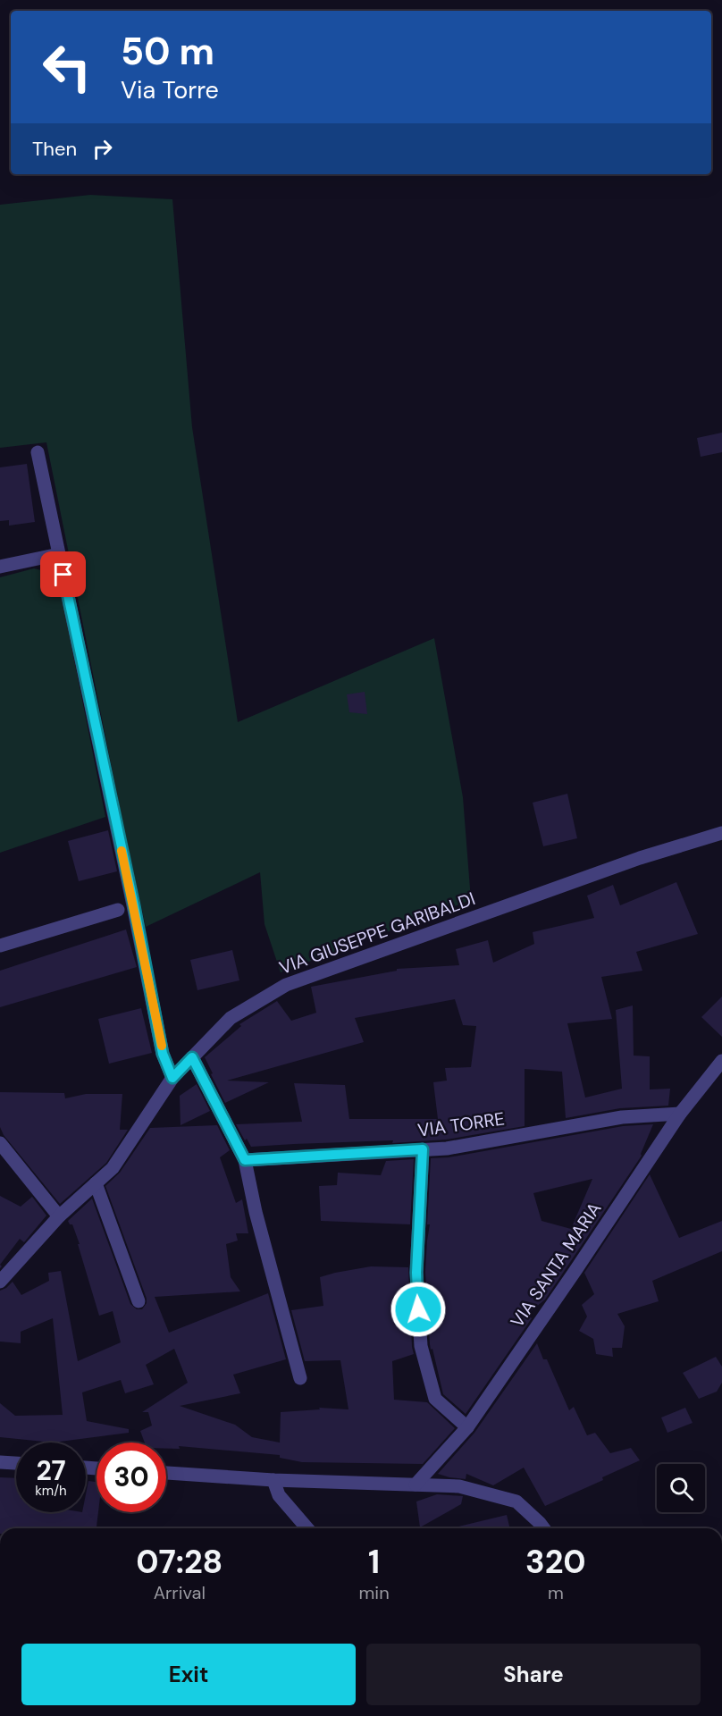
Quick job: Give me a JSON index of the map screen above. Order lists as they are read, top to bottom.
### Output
{
  "streets": {
    "street": ["VIA GIUSEPPE GARIBALDI", "VIA TORRE", "VIA SANTA MARIA"]
  },
  "crossings": [
    ["VIA TORRE", "VIA SANTA MARIA"]
  ],
  "page": {
    "turn": ["50 m", "Via Torre"],
    "then": "Then",
    "speed": "27 km/h",
    "limit": "30",
    "eta": [
      "07:28",
      "Arrival",
      "1",
      "min",
      "320",
      "m"
    ],
    "buttons": ["Exit", "Share"]
  }
}
